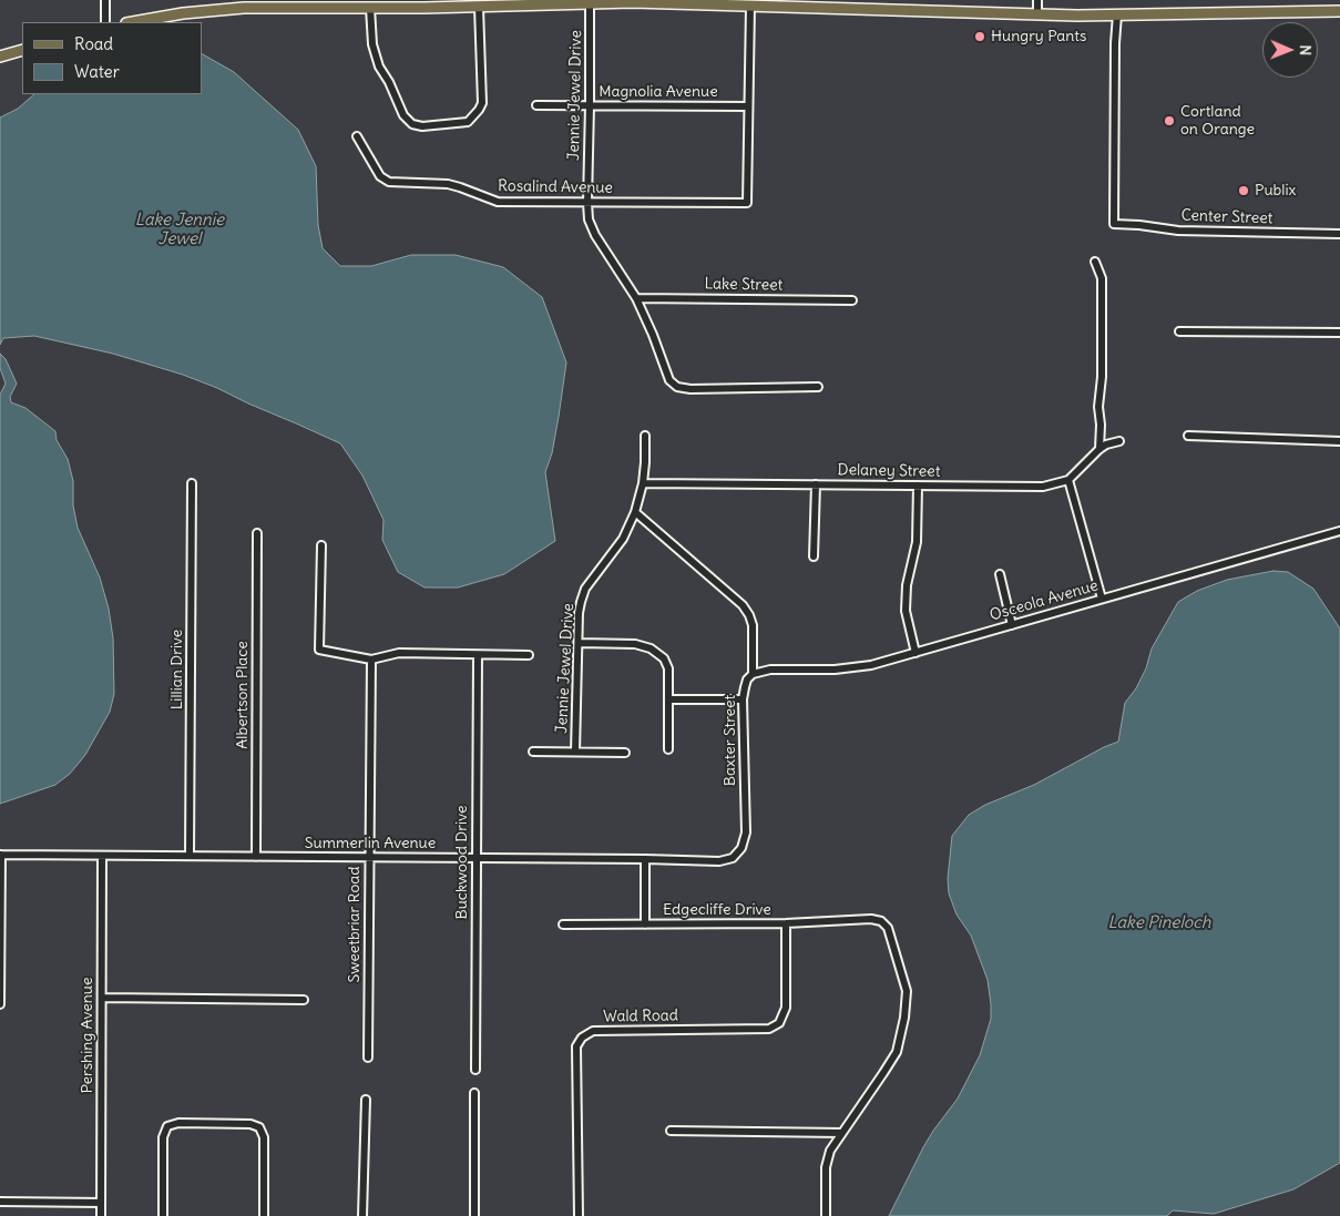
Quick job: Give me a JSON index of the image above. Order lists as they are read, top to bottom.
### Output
{
  "streets": {
    "street": [
      "Magnolia Avenue",
      "Jennie Jewel Drive",
      "Rosalind Avenue",
      "Center Street",
      "Lake Street",
      "Delaney Street",
      "Osceola Avenue",
      "Lillian Drive",
      "Albertson Place",
      "Baxter Street",
      "Summerlin Avenue",
      "Buckwood Drive",
      "Edgecliffe Drive",
      "Sweetbriar Road",
      "Wald Road",
      "Pershing Avenue"
    ]
  },
  "crossings": [
    ["Magnolia Avenue", "Jennie Jewel Drive"],
    ["Magnolia Avenue", "Rosalind Avenue"],
    ["Jennie Jewel Drive", "Rosalind Avenue"],
    ["Jennie Jewel Drive", "Lake Street"],
    ["Jennie Jewel Drive", "Delaney Street"],
    ["Jennie Jewel Drive", "Baxter Street"],
    ["Osceola Avenue", "Baxter Street"],
    ["Lillian Drive", "Summerlin Avenue"],
    ["Albertson Place", "Summerlin Avenue"],
    ["Baxter Street", "Summerlin Avenue"],
    ["Summerlin Avenue", "Buckwood Drive"],
    ["Summerlin Avenue", "Sweetbriar Road"],
    ["Summerlin Avenue", "Pershing Avenue"],
    ["Edgecliffe Drive", "Wald Road"]
  ],
  "water": ["Lake Jennie Jewel", "Lake Pineloch"],
  "places": ["Hungry Pants", "Cortland on Orange", "Publix"],
  "legend": ["Road", "Water"],
  "north": "right"
}
